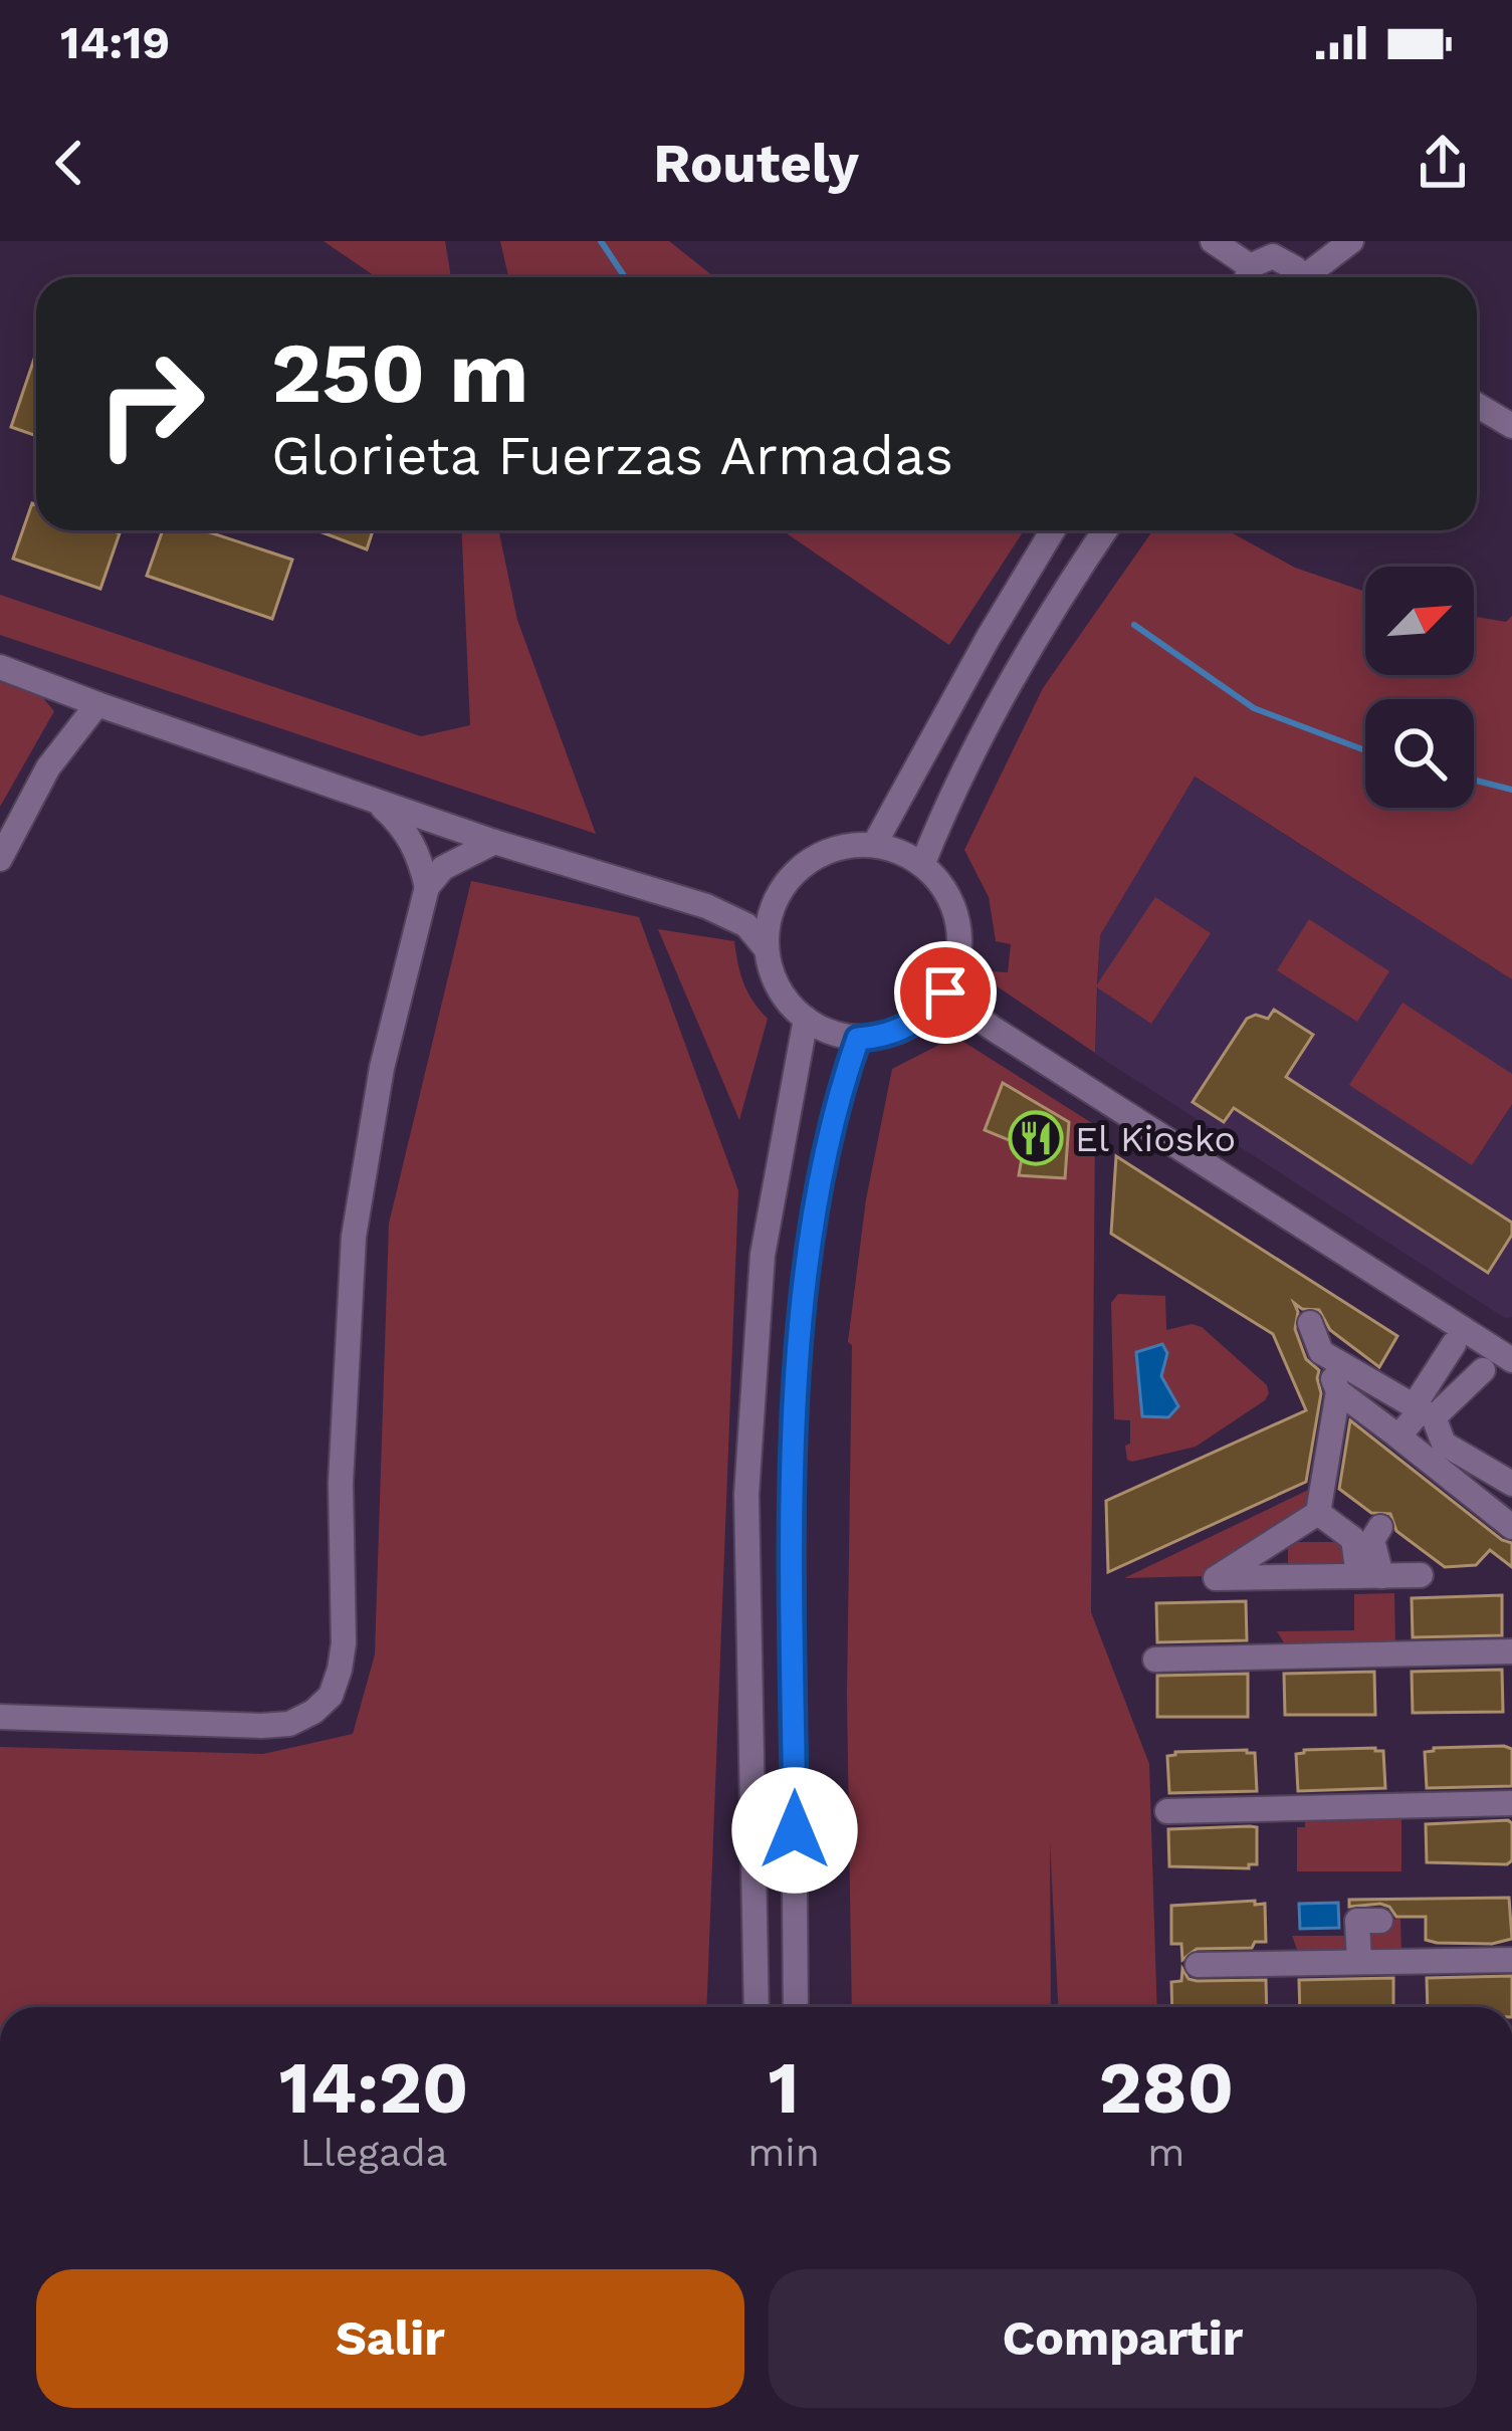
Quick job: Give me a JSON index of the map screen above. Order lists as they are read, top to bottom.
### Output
{
  "places": {
    "restaurant": ["El Kiosko"]
  },
  "north": "top right",
  "page": {
    "status": "14:19",
    "header": "Routely",
    "turn": ["250 m", "Glorieta Fuerzas Armadas"],
    "eta": [
      "14:20",
      "Llegada",
      "1",
      "min",
      "280",
      "m"
    ],
    "buttons": ["Salir", "Compartir"]
  }
}
